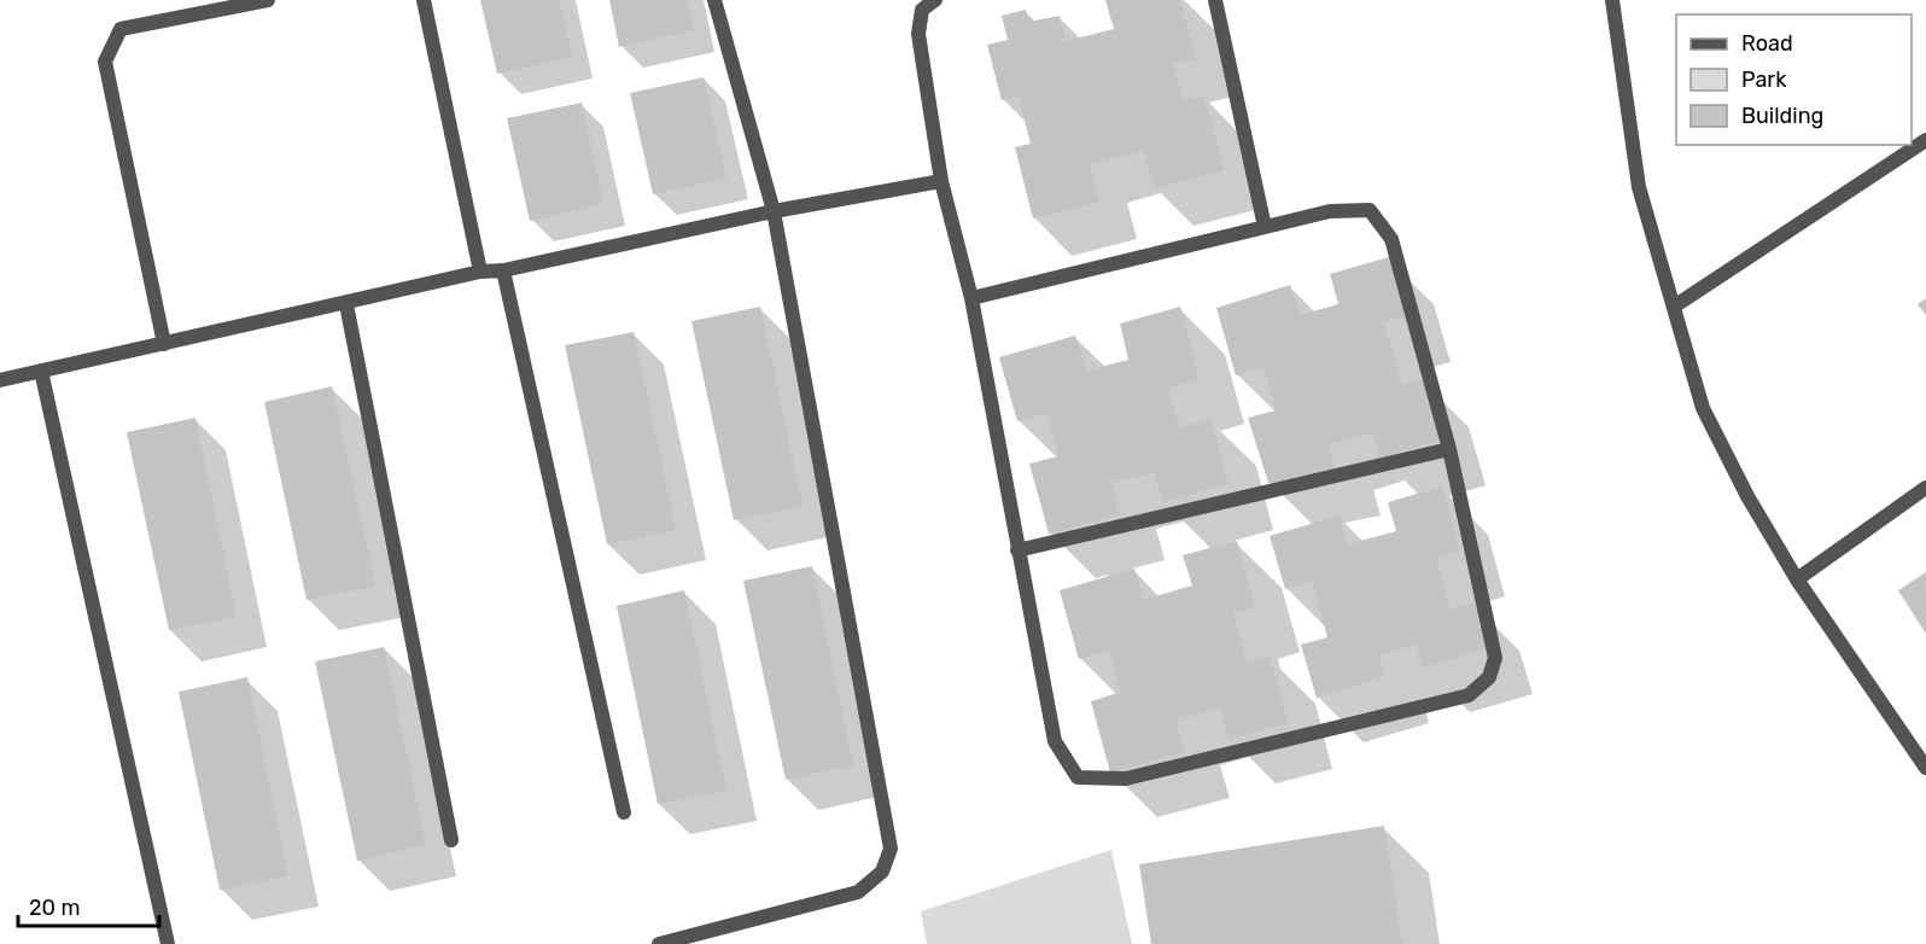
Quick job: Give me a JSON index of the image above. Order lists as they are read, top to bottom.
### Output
{
  "legend": ["Road", "Park", "Building"],
  "scale_bar": "20 m"
}
